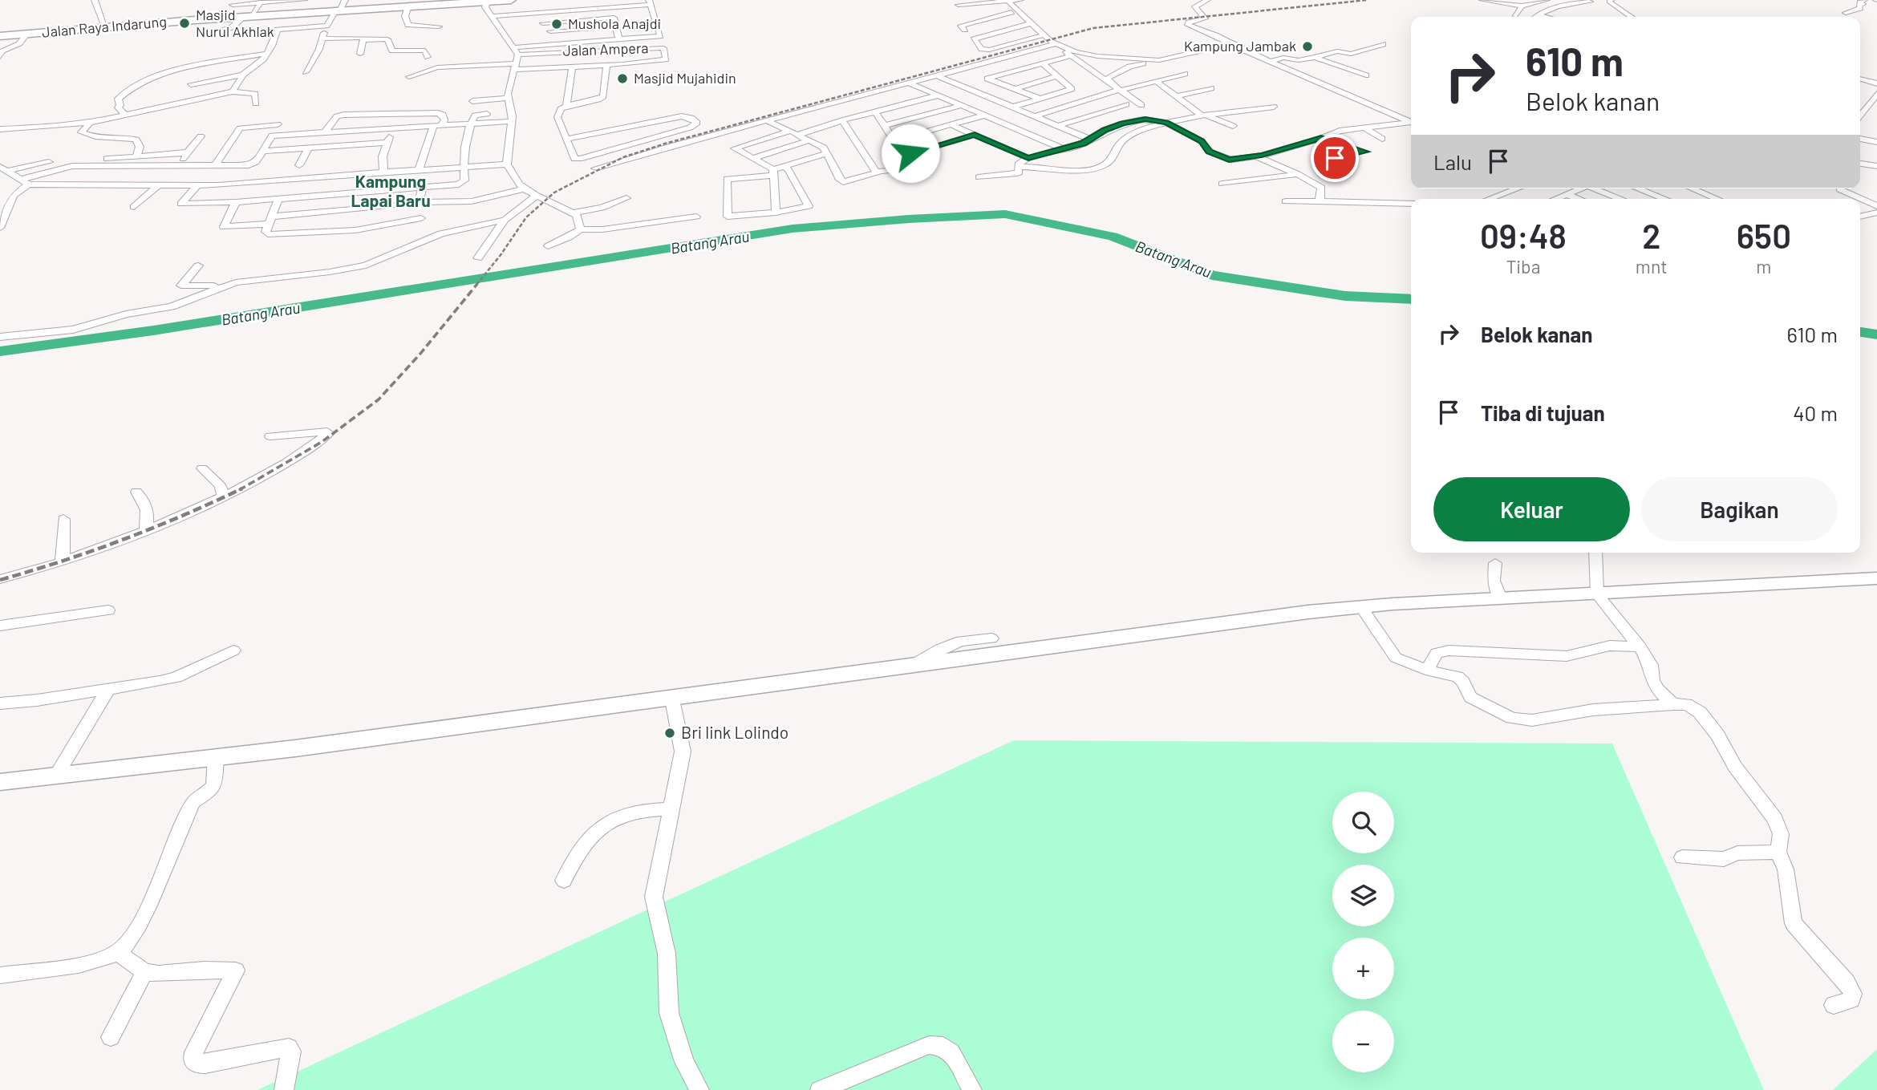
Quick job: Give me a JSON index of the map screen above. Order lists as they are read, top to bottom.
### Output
{
  "streets": {
    "highway": ["Jalan Raya Indarung"],
    "street": ["Jalan Ampera"]
  },
  "districts": ["Kampung Lapai Baru"],
  "water": ["Batang Arau"],
  "places": [
    "Masjid Nurul Akhlak",
    "Mushola Anajdi",
    "Kampung Jambak",
    "Masjid Mujahidin",
    "Bri link Lolindo"
  ],
  "page": {
    "turn": ["610 m", "Belok kanan"],
    "then": "Lalu",
    "eta": [
      "09:48",
      "Tiba",
      "2",
      "mnt",
      "650",
      "m"
    ],
    "list": [
      {
        "name": "Belok kanan",
        "value": "610 m"
      },
      {
        "name": "Tiba di tujuan",
        "value": "40 m"
      }
    ],
    "buttons": ["Keluar", "Bagikan"],
    "map_buttons": ["+", "−"]
  }
}
